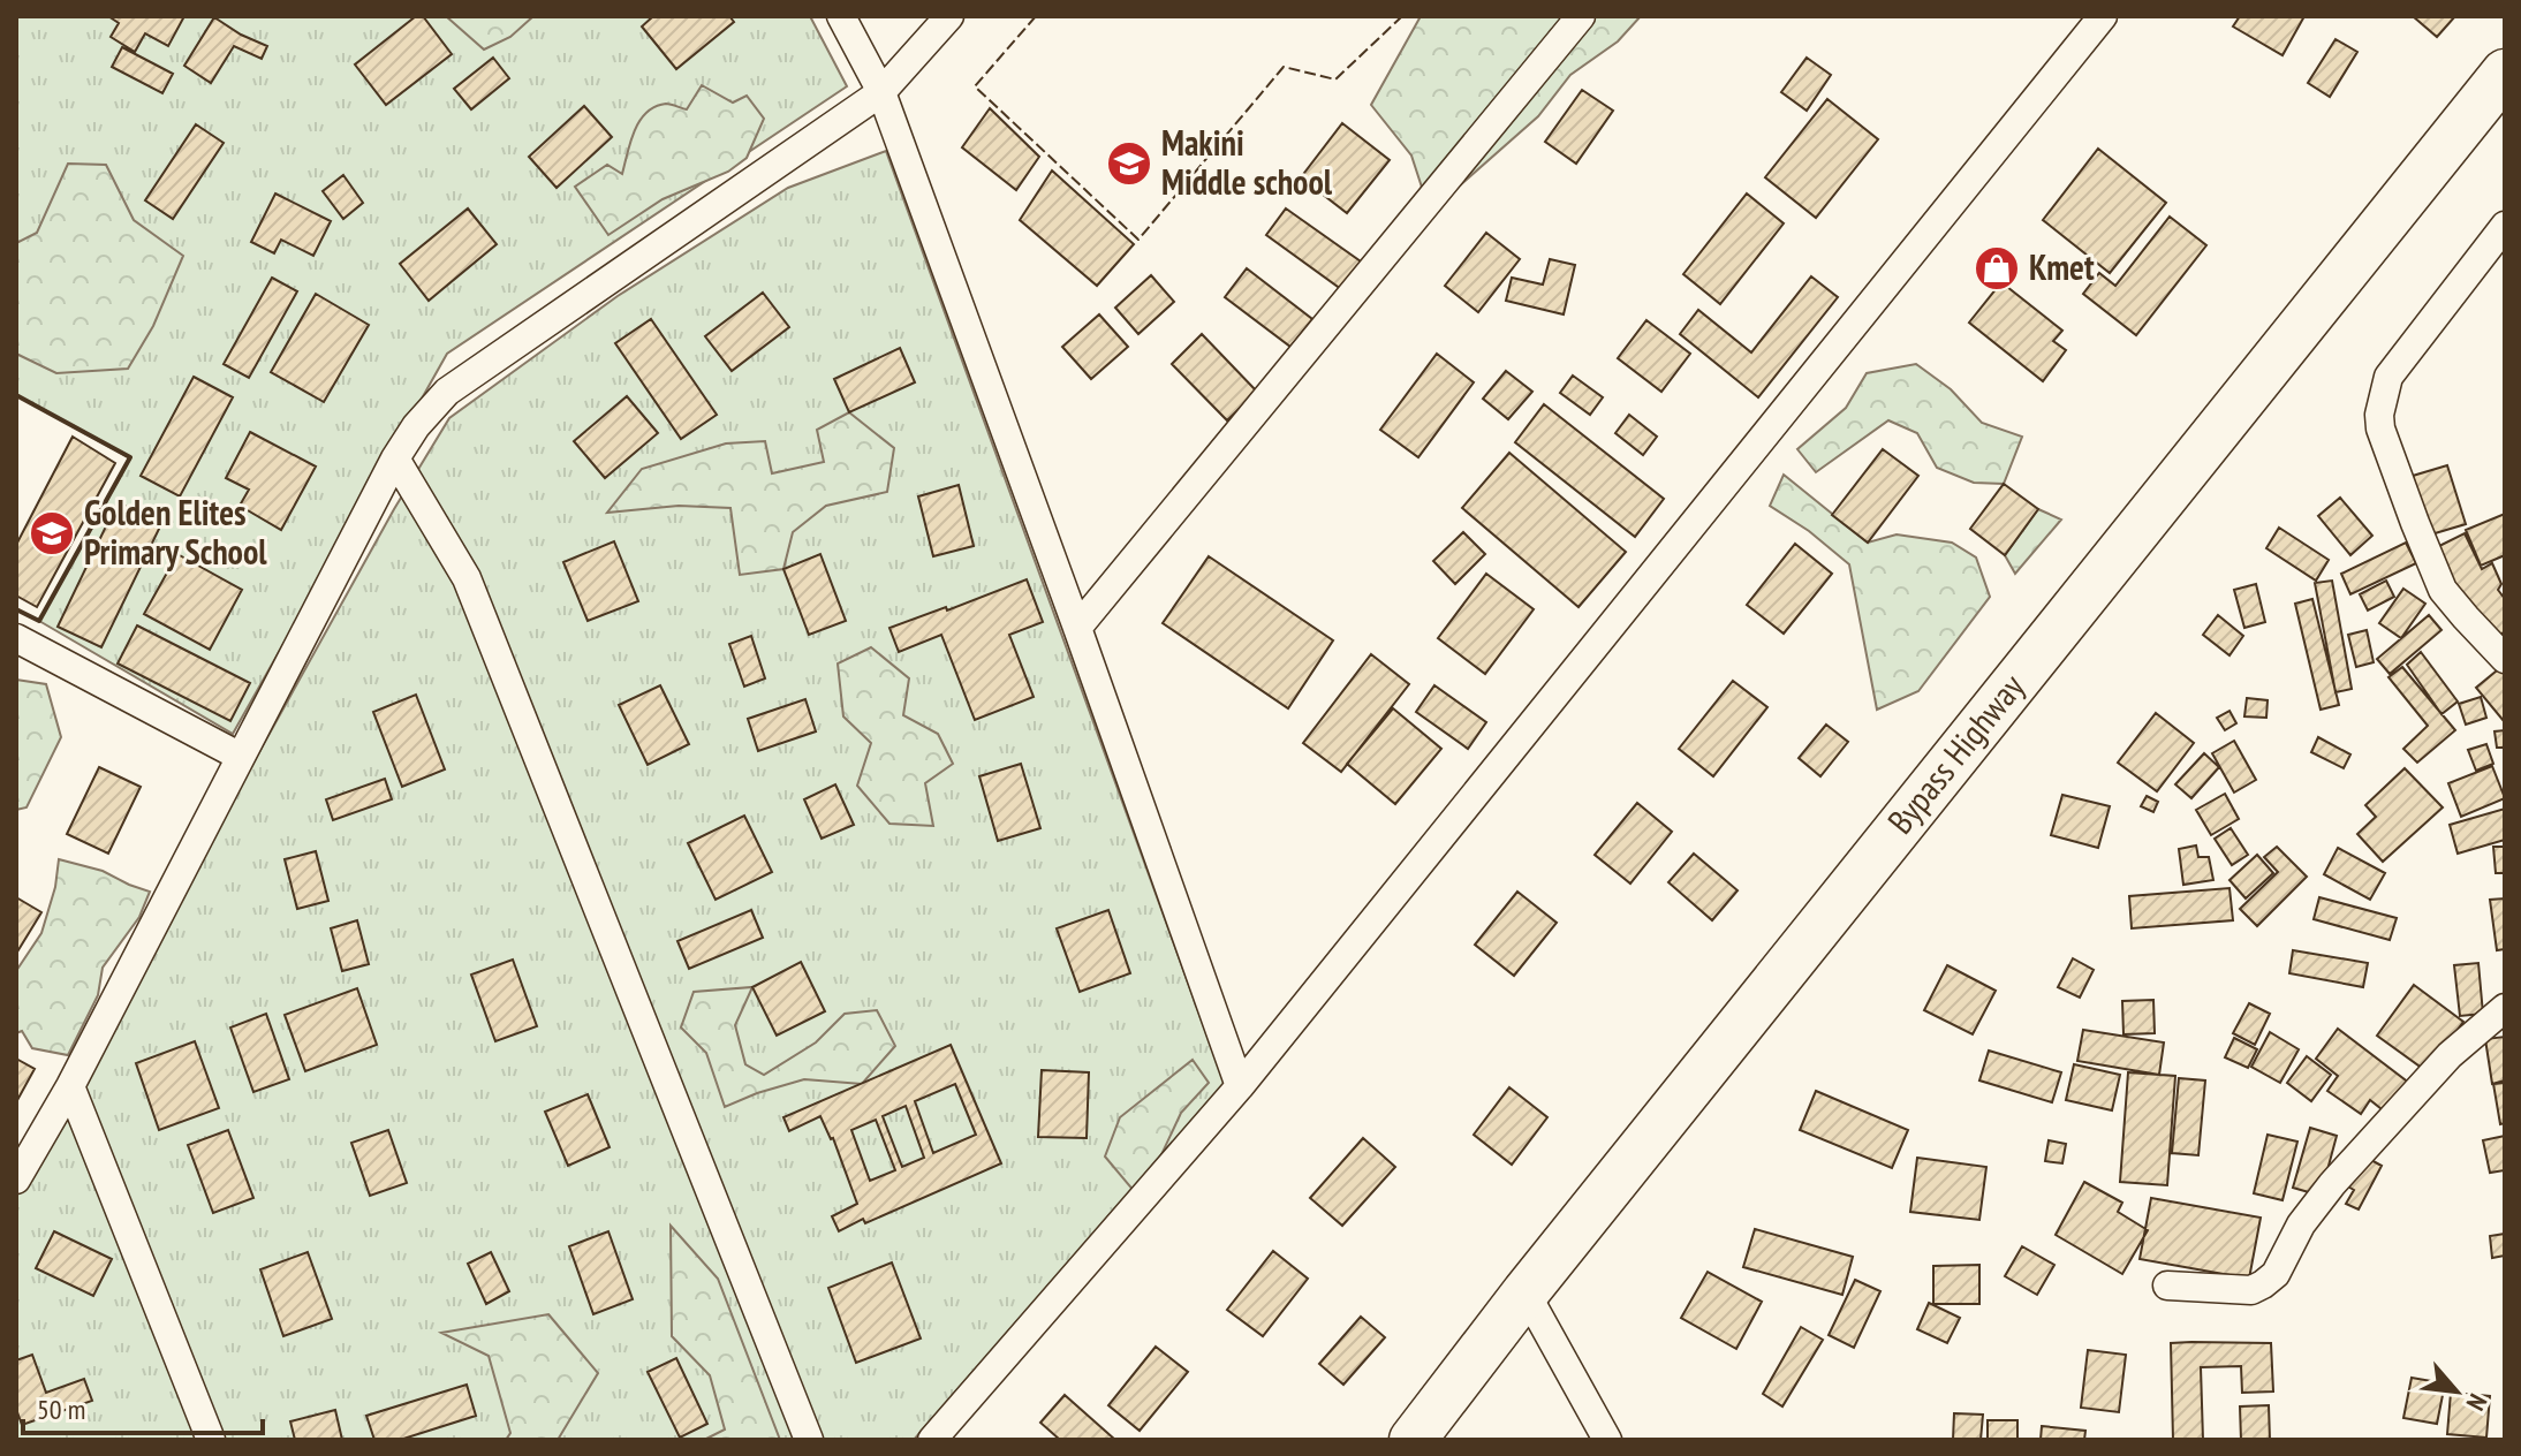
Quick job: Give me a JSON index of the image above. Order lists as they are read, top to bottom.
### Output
{
  "streets": {
    "main road": ["Bypass Highway"]
  },
  "places": {
    "school or university": ["Makini Middle school", "Golden Elites Primary School"],
    "shop": ["Kmet"]
  },
  "scale_bar": "50 m",
  "north": "bottom right"
}
